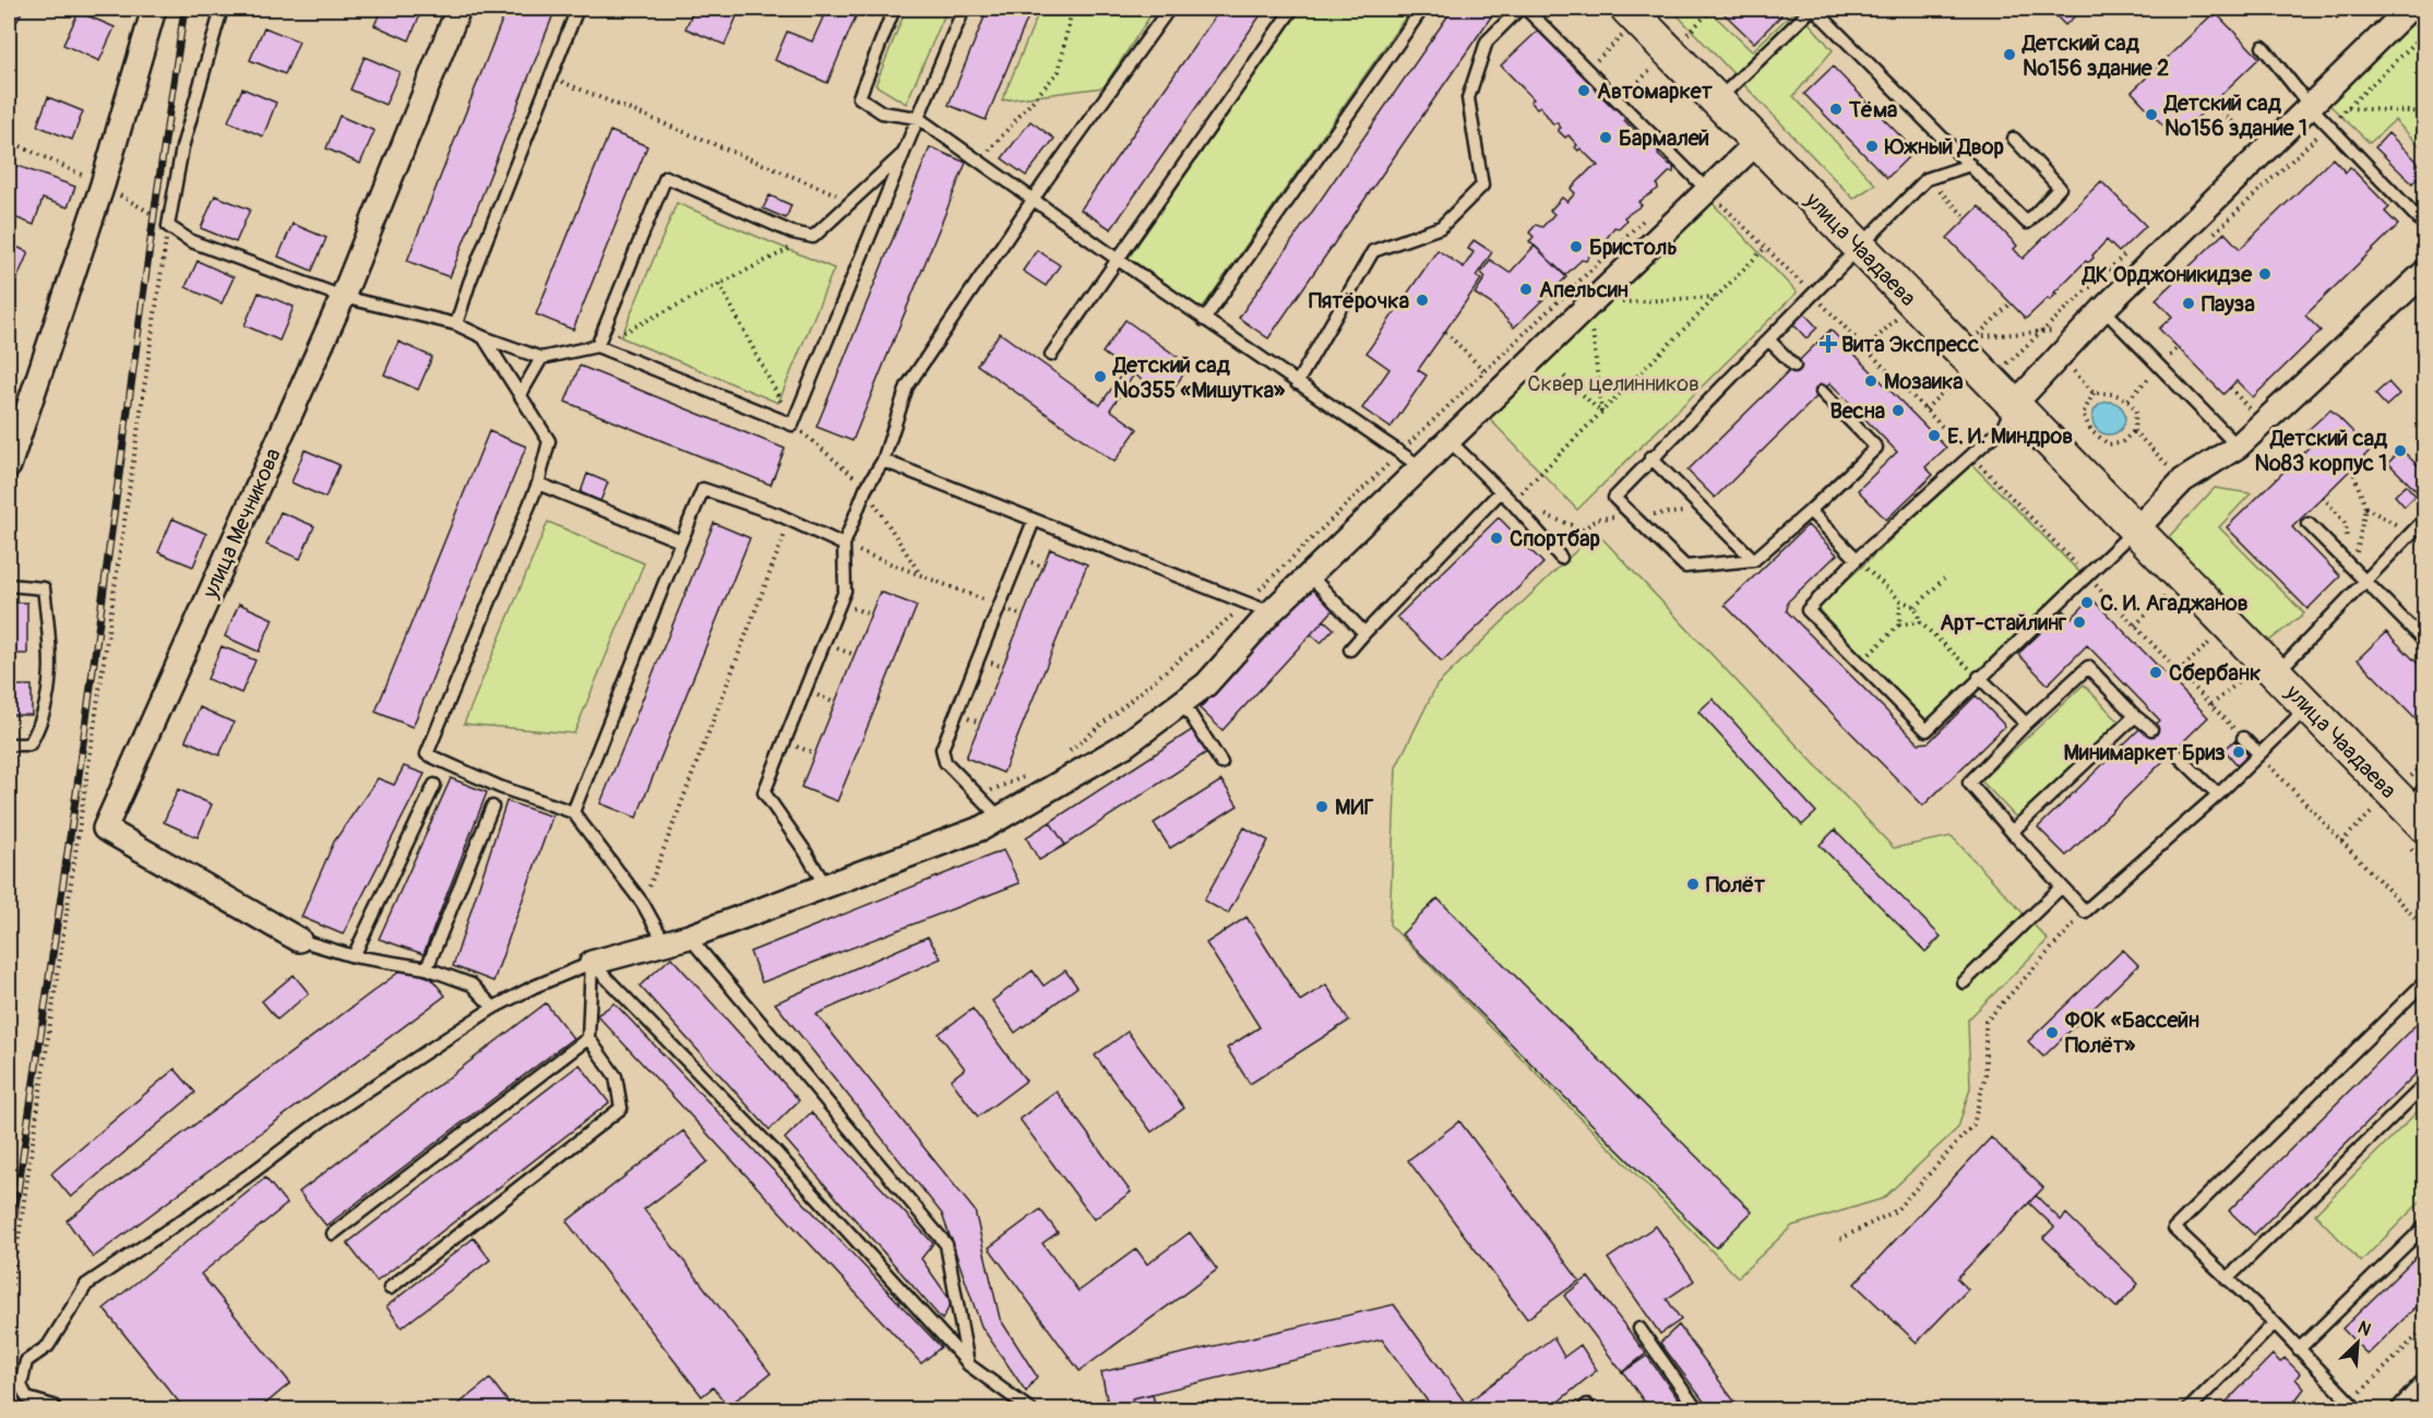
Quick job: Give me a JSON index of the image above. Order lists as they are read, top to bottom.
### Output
{
  "streets": {
    "street": ["улица Чаадаева", "улица Мечникова"]
  },
  "parks": ["Сквер целинников"],
  "places": {
    "other": [
      "Детский сад №156 здание 2",
      "Автомаркет",
      "Тёма",
      "Детский сад №156 здание 1",
      "Бармалей",
      "Южный Двор",
      "Бристоль",
      "ДК Орджоникидзе",
      "Апельсин",
      "Пятёрочка",
      "Пауза",
      "Детский сад №355 «Мишутка»",
      "Мозаика",
      "Весна",
      "Е. И. Миндров",
      "Детский сад №83 корпус 1",
      "Спортбар",
      "С. И. Агаджанов",
      "Арт-стайлинг",
      "Сбербанк",
      "Минимаркет Бриз",
      "МИГ",
      "Полёт",
      "ФОК «Бассейн Полёт»"
    ],
    "health": ["Вита Экспресс"]
  },
  "north": "top right"
}
